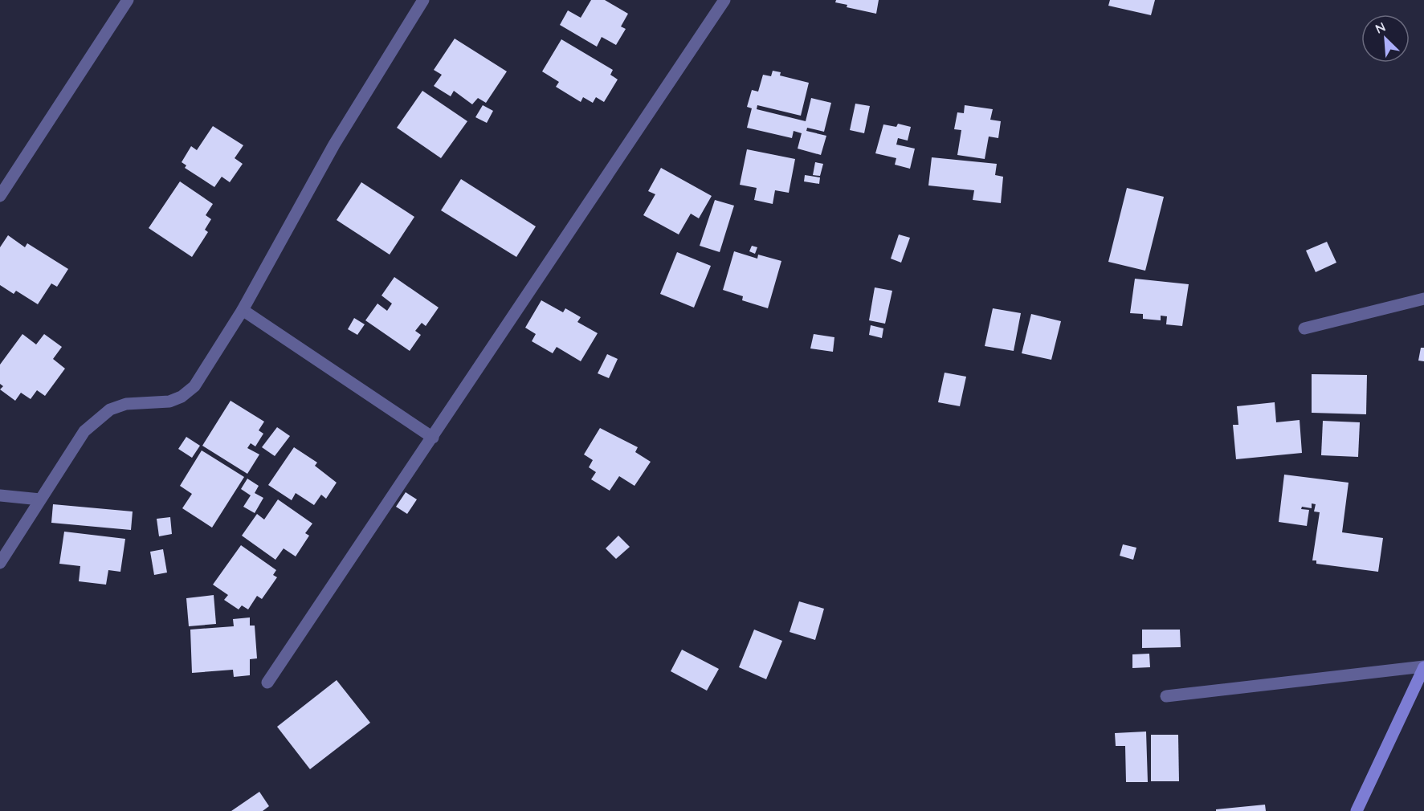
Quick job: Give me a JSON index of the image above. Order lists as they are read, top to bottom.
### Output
{
  "north": "top left"
}
